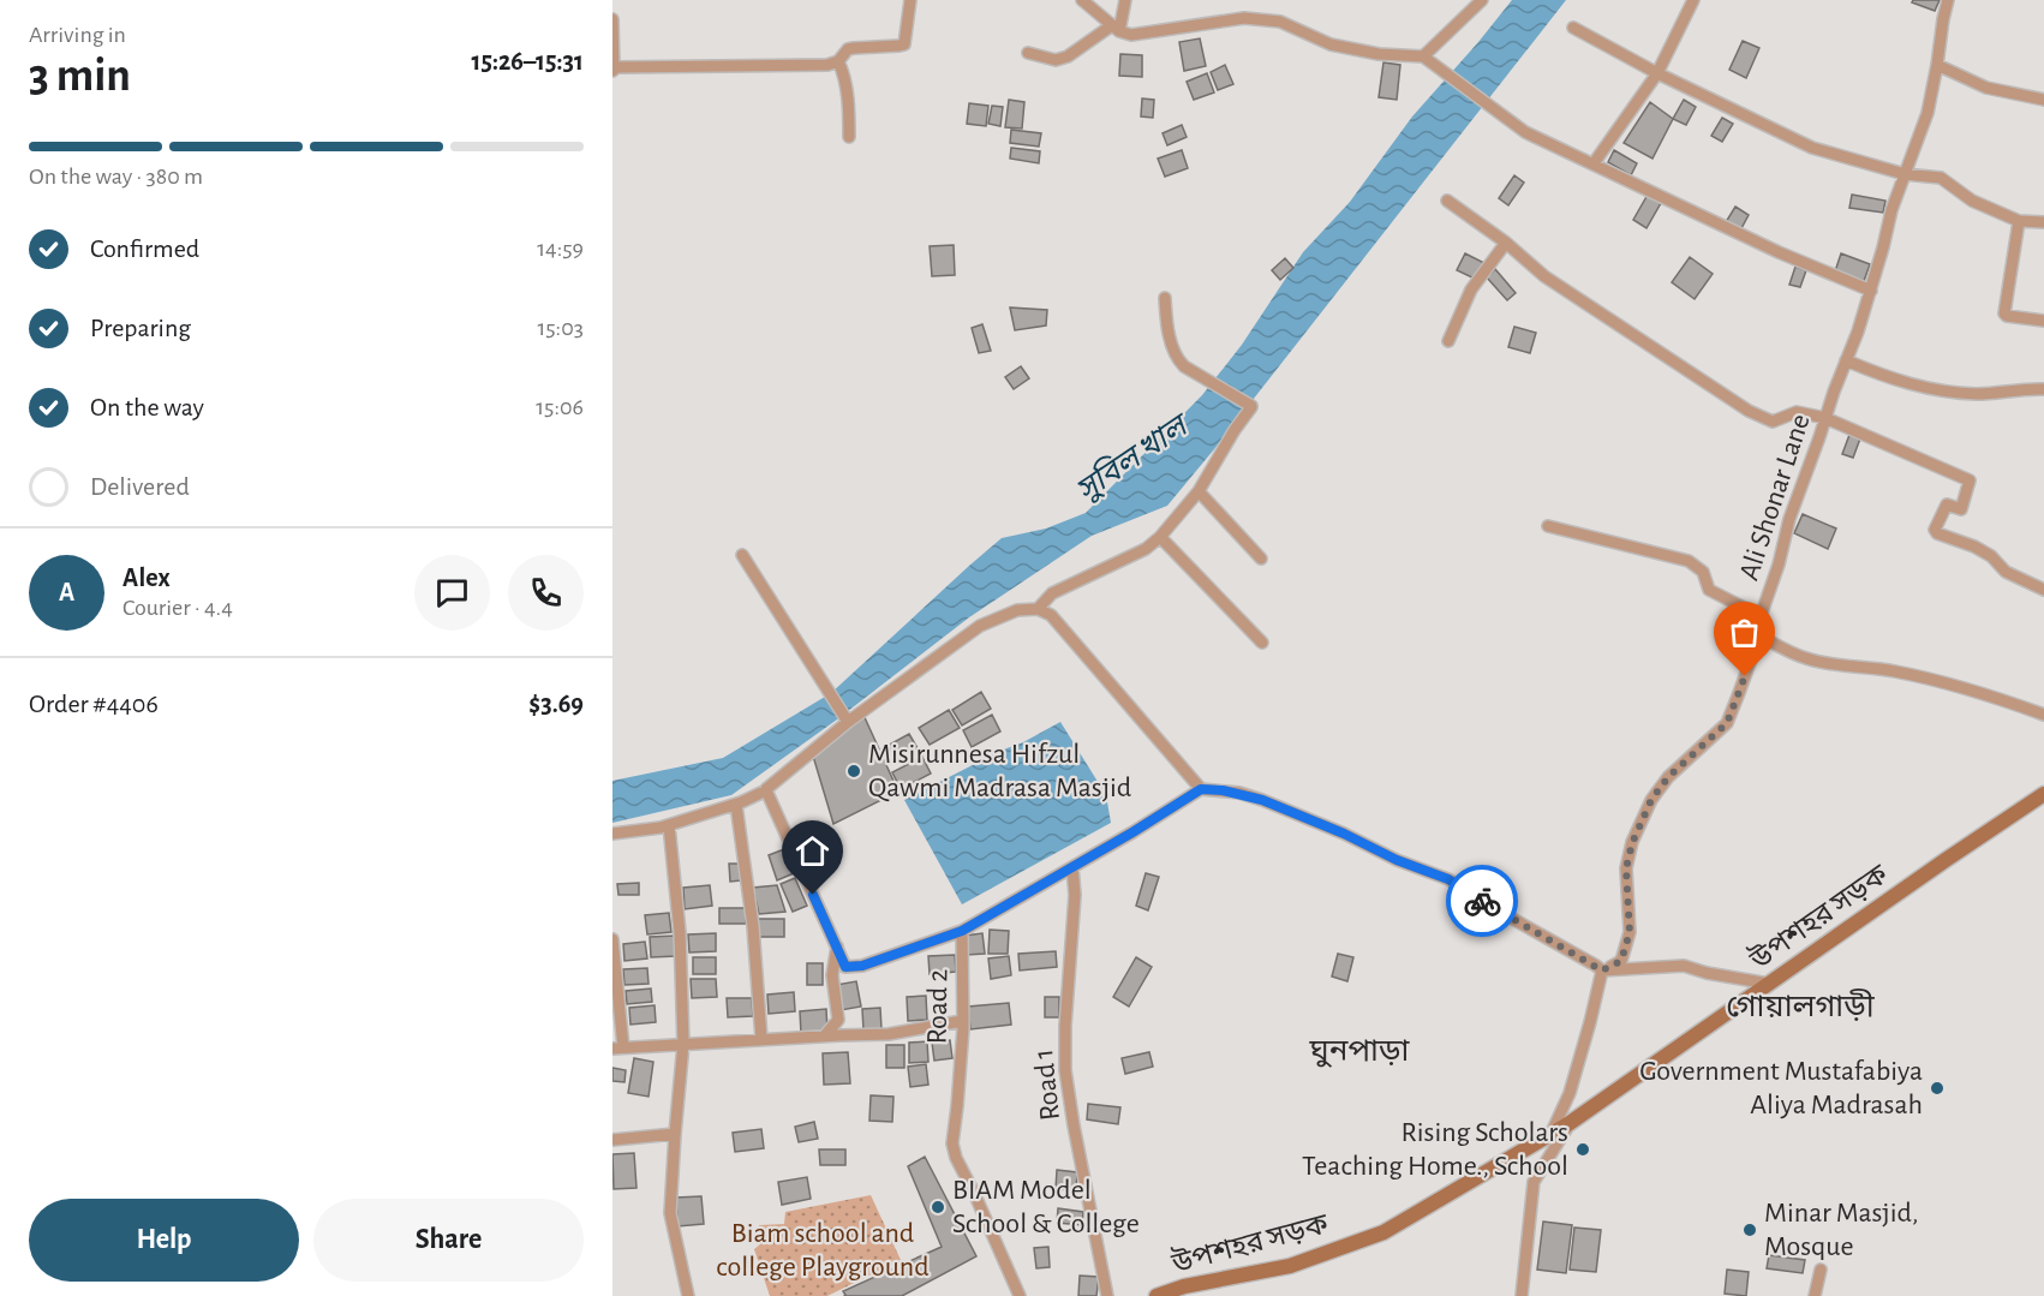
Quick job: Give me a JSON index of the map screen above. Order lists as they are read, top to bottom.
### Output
{
  "streets": {
    "main road": ["উপশহর সড়ক"],
    "street": ["Ali Shonar Lane", "Road 2", "Road 1"]
  },
  "districts": ["গোয়ালগাড়ী", "ঘুনপাড়া"],
  "water": ["সুবিল খাল"],
  "parks": ["Biam school and college Playground"],
  "places": [
    "Misirunnesa Hifzul Qawmi Madrasa Masjid",
    "Government Mustafabiya Aliya Madrasah",
    "Rising Scholars Teaching Home., School",
    "BIAM Model School & College",
    "Minar Masjid, Mosque"
  ],
  "page": {
    "heading": ["3 min", "Arriving in", "15:26–15:31"],
    "panel": [
      "Alex",
      "Courier · 4.4",
      "Order #4406",
      "$3.69"
    ],
    "bar": "On the way · 380 m",
    "list": [
      ["Confirmed", "14:59"],
      ["Preparing", "15:03"],
      ["On the way", "15:06"],
      "Delivered"
    ],
    "round": "A",
    "buttons": ["Help", "Share"]
  }
}
